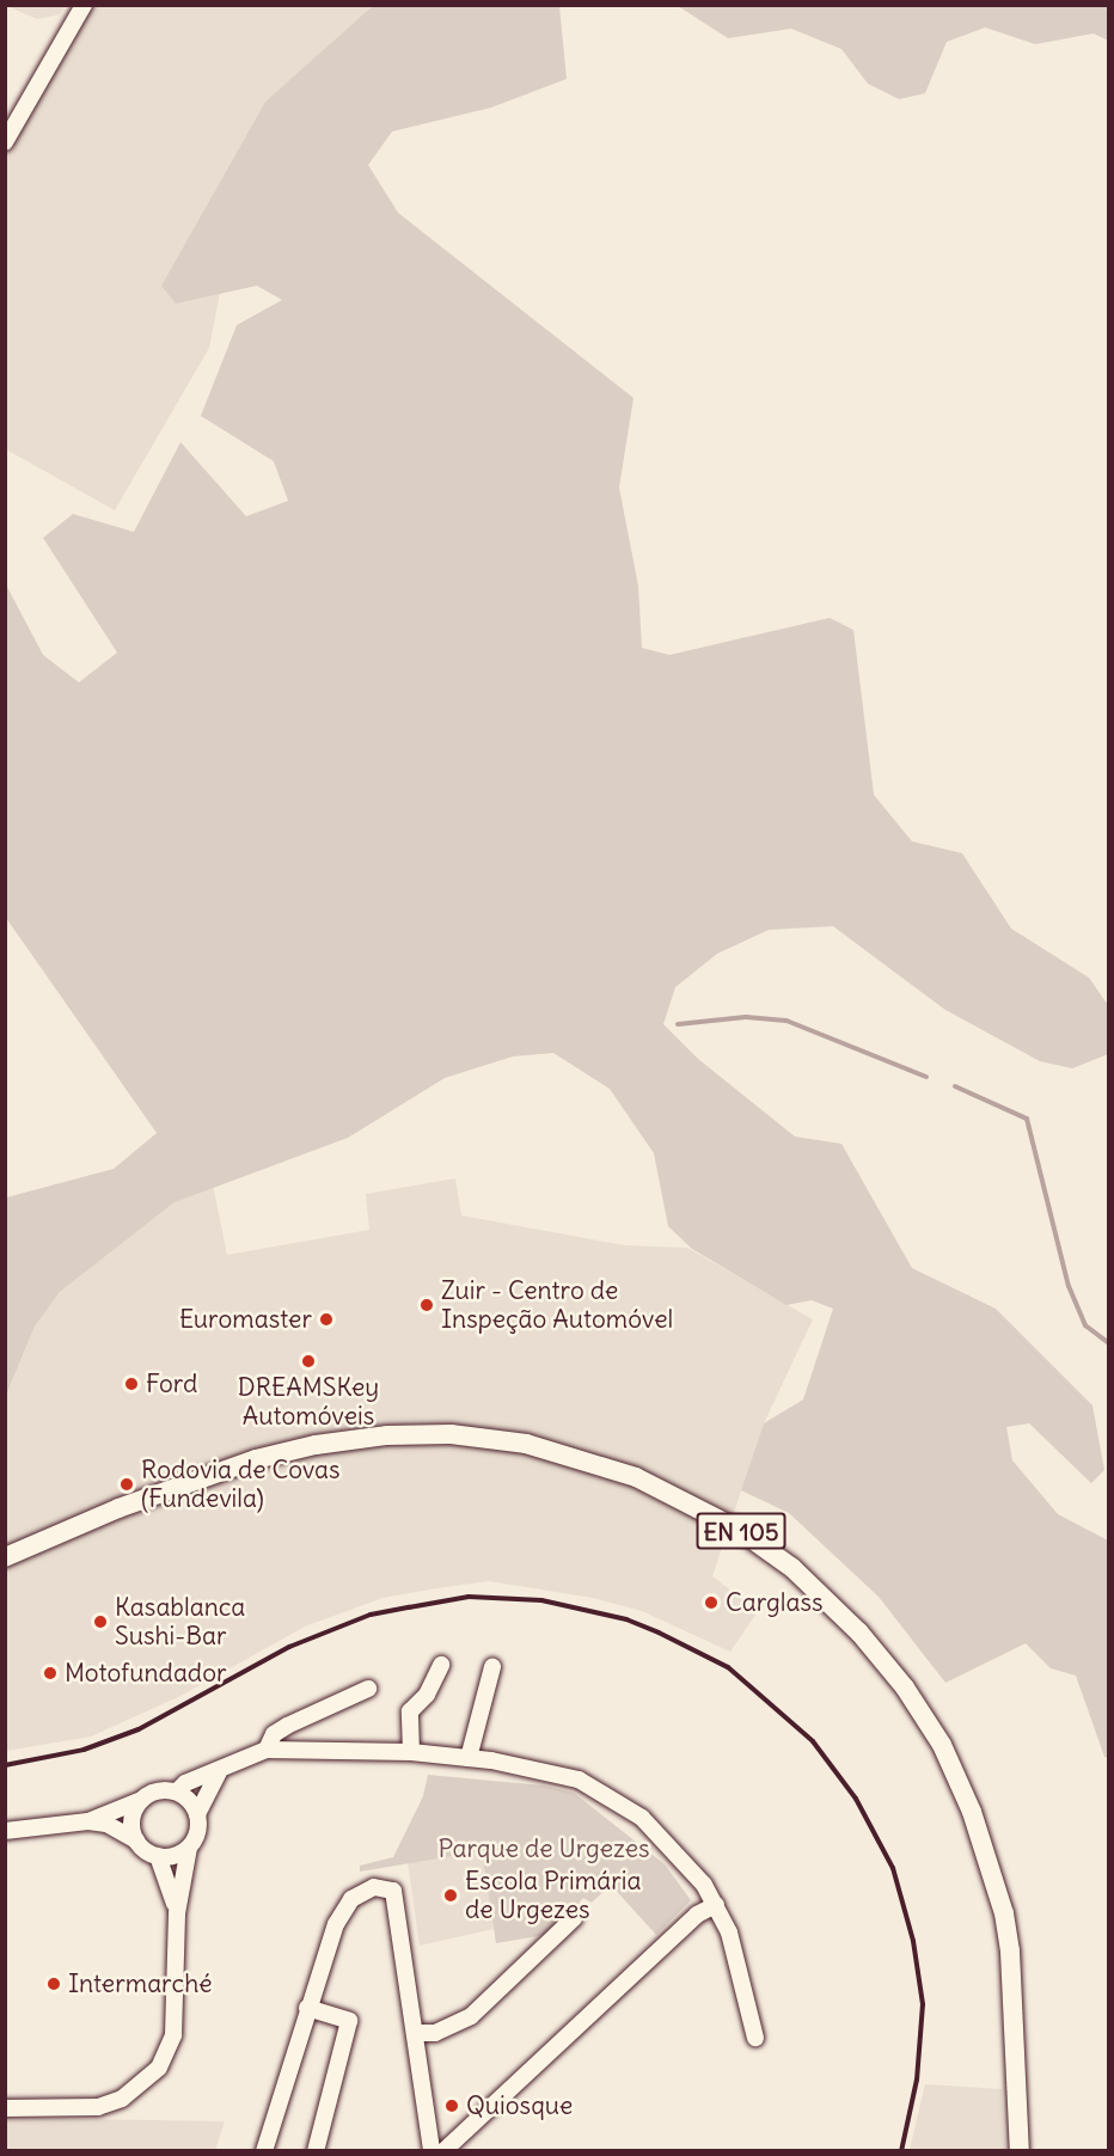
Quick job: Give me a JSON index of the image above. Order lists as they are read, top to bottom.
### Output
{
  "streets": {
    "main road": ["EN 105"]
  },
  "parks": ["Parque de Urgezes"],
  "places": [
    "Zuir - Centro de Inspeção Automóvel",
    "Euromaster",
    "DREAMSKey Automóveis",
    "Ford",
    "Rodovia de Covas (Fundevila)",
    "Carglass",
    "Kasablanca Sushi-Bar",
    "Motofundador",
    "Escola Primária de Urgezes",
    "Intermarché",
    "Quiosque"
  ]
}
